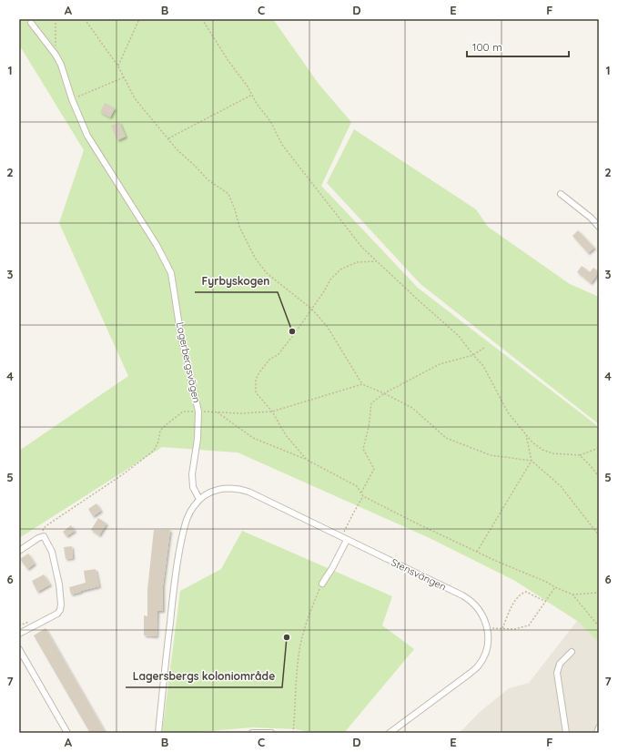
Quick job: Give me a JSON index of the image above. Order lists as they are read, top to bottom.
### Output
{
  "streets": {
    "street": ["Lagerbergsvägen", "Stensvängen"]
  },
  "crossings": [
    ["Lagerbergsvägen", "Stensvängen"]
  ],
  "places": ["Fyrbyskogen", "Lagersbergs koloniområde"],
  "scale_bar": "100 m",
  "grid": {
    "columns": [
      "A",
      "B",
      "C",
      "D",
      "E",
      "F"
    ],
    "rows": [
      "1",
      "2",
      "3",
      "4",
      "5",
      "6",
      "7"
    ]
  }
}
